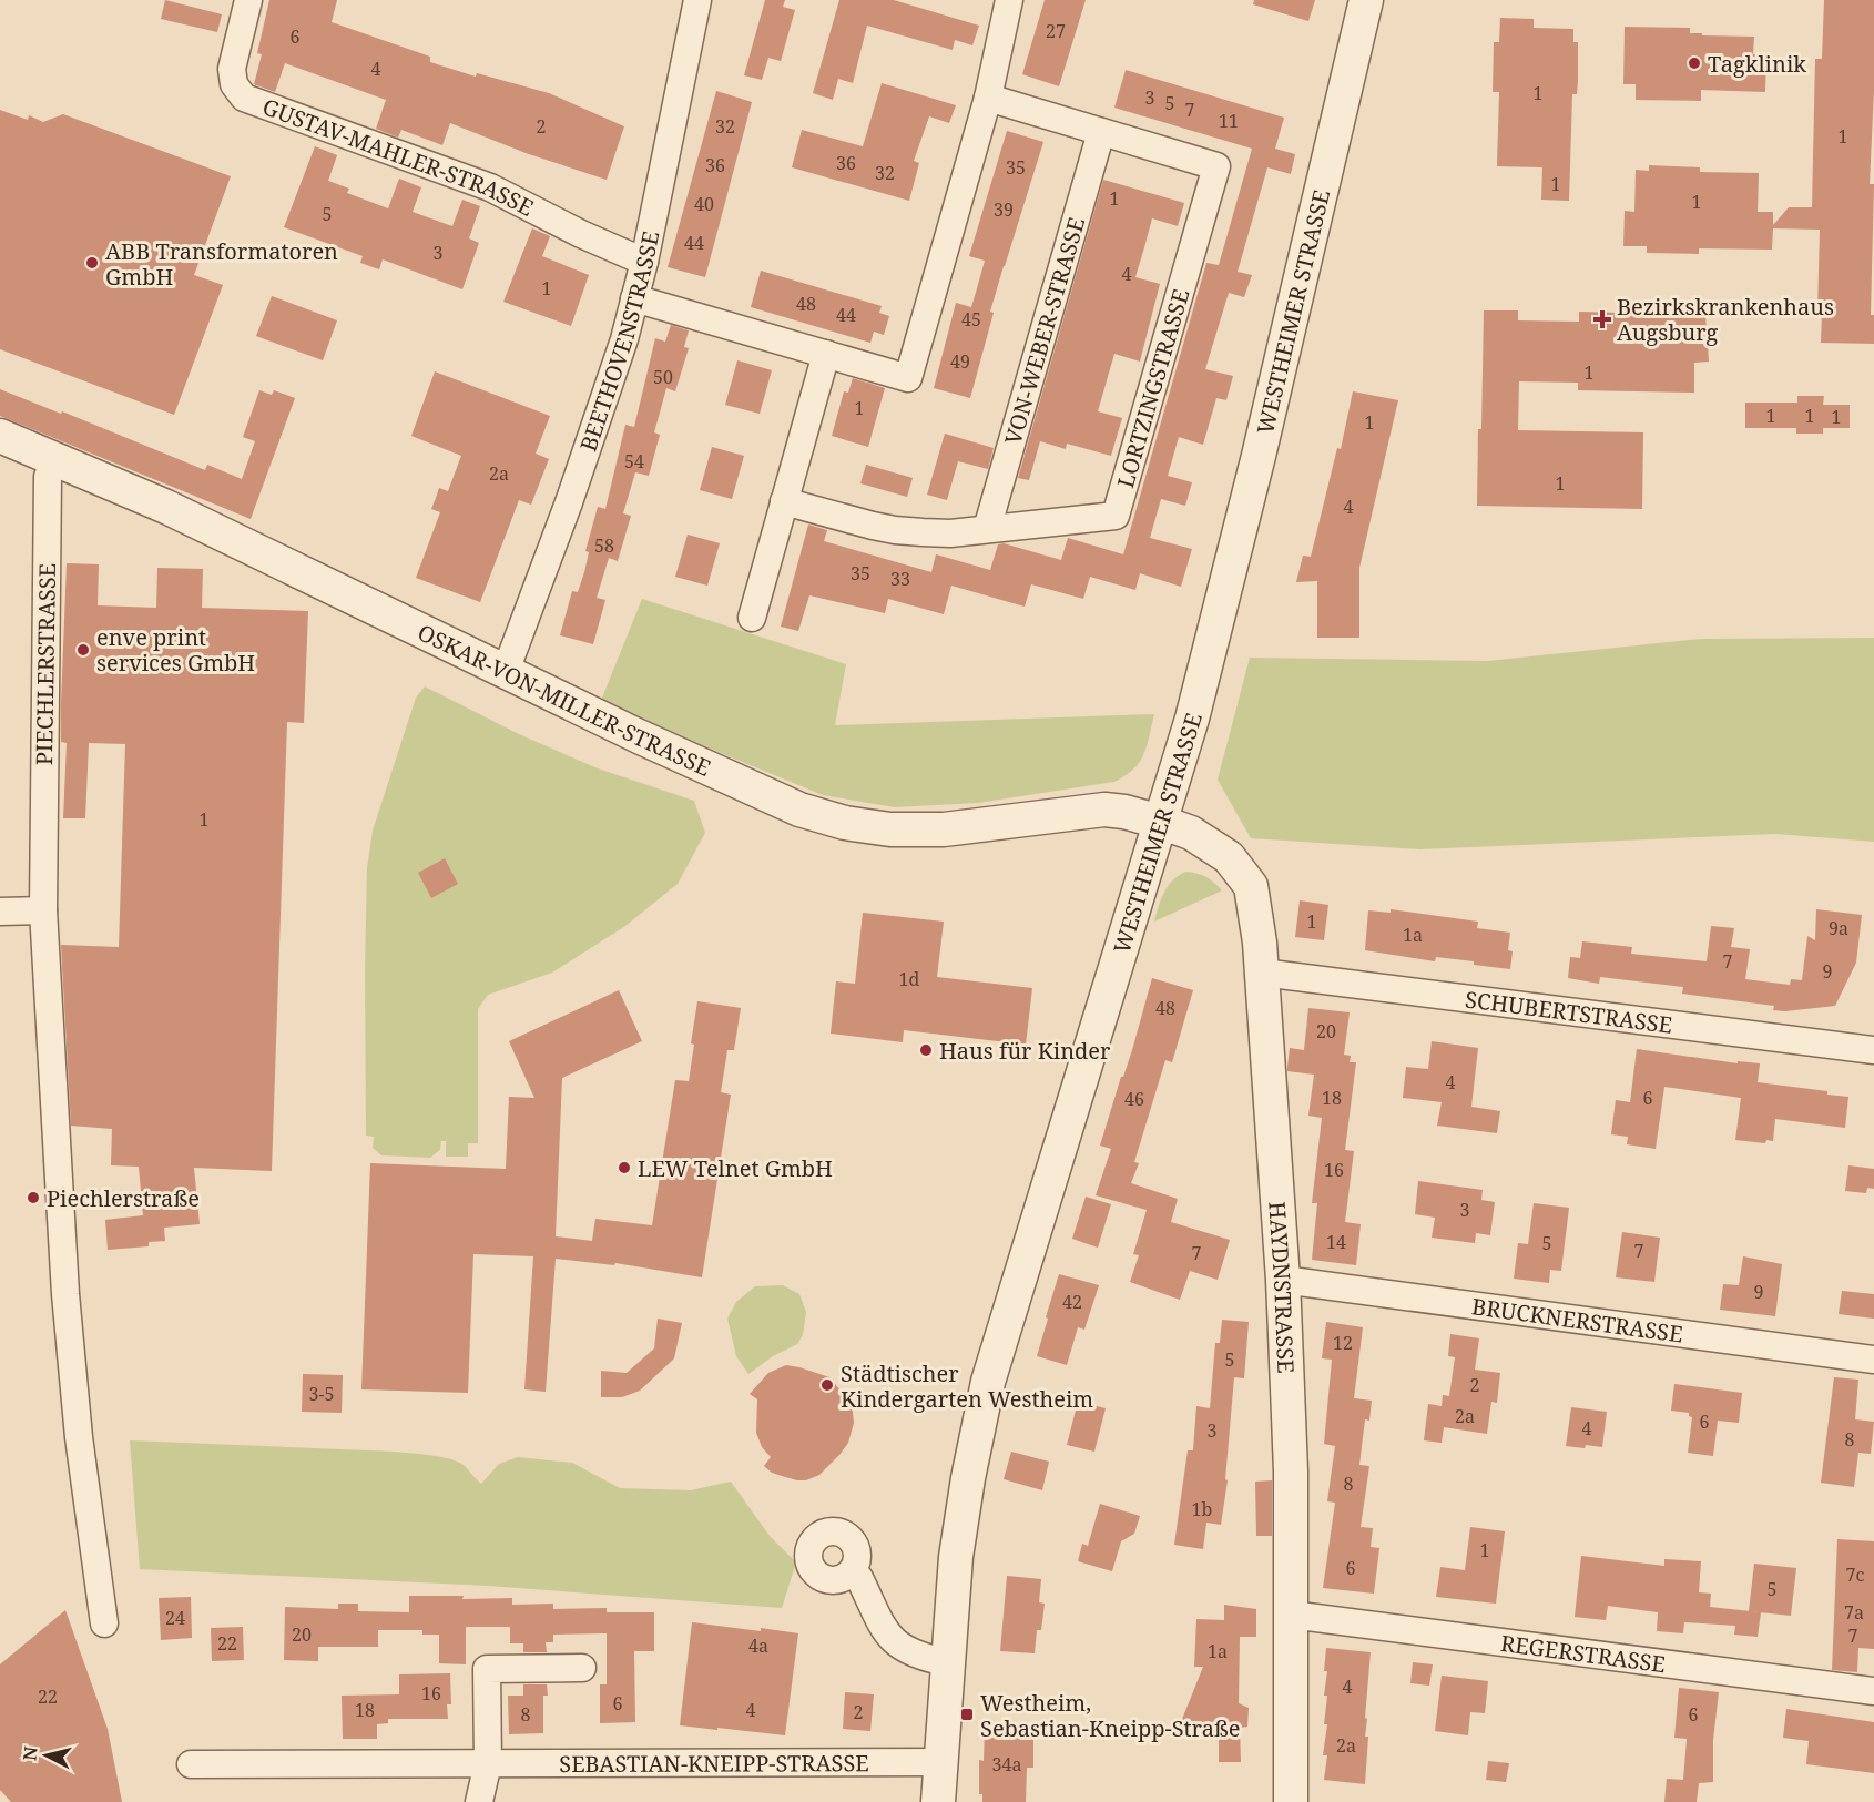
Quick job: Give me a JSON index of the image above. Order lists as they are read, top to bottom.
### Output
{
  "streets": {
    "street": [
      "GUSTAV-MAHLER-STRASSE",
      "WESTHEIMER STRASSE",
      "VON-WEBER-STRASSE",
      "BEETHOVENSTRASSE",
      "LORTZINGSTRASSE",
      "PIECHLERSTRASSE",
      "OSKAR-VON-MILLER-STRASSE",
      "SCHUBERTSTRASSE",
      "HAYDNSTRASSE",
      "BRUCKNERSTRASSE",
      "REGERSTRASSE",
      "SEBASTIAN-KNEIPP-STRASSE"
    ]
  },
  "crossings": [
    ["GUSTAV-MAHLER-STRASSE", "BEETHOVENSTRASSE"],
    ["WESTHEIMER STRASSE", "OSKAR-VON-MILLER-STRASSE"],
    ["WESTHEIMER STRASSE", "HAYDNSTRASSE"],
    ["WESTHEIMER STRASSE", "SEBASTIAN-KNEIPP-STRASSE"],
    ["VON-WEBER-STRASSE", "LORTZINGSTRASSE"],
    ["BEETHOVENSTRASSE", "OSKAR-VON-MILLER-STRASSE"],
    ["PIECHLERSTRASSE", "OSKAR-VON-MILLER-STRASSE"],
    ["OSKAR-VON-MILLER-STRASSE", "HAYDNSTRASSE"],
    ["SCHUBERTSTRASSE", "HAYDNSTRASSE"],
    ["HAYDNSTRASSE", "BRUCKNERSTRASSE"],
    ["HAYDNSTRASSE", "REGERSTRASSE"]
  ],
  "places": {
    "other": [
      "Tagklinik",
      "ABB Transformatoren GmbH",
      "enve print services GmbH",
      "Haus für Kinder",
      "LEW Telnet GmbH",
      "Piechlerstraße",
      "Städtischer Kindergarten Westheim"
    ],
    "health": ["Bezirkskrankenhaus Augsburg"],
    "transit": ["Westheim, Sebastian-Kneipp-Straße"]
  },
  "house_numbers": [
    "27",
    "6",
    "4",
    "1",
    "3",
    "5",
    "7",
    "11",
    "2",
    "32",
    "1",
    "36",
    "36",
    "35",
    "32",
    "1",
    "1",
    "1",
    "40",
    "39",
    "5",
    "44",
    "3",
    "4",
    "1",
    "48",
    "44",
    "45",
    "49",
    "1",
    "50",
    "1",
    "1",
    "1",
    "1",
    "1",
    "54",
    "2a",
    "1",
    "4",
    "58",
    "35",
    "33",
    "1",
    "1",
    "9a",
    "1a",
    "7",
    "9",
    "1d",
    "48",
    "20",
    "4",
    "18",
    "6",
    "46",
    "16",
    "3",
    "14",
    "5",
    "7",
    "7",
    "9",
    "42",
    "12",
    "5",
    "2",
    "3-5",
    "2a",
    "6",
    "4",
    "3",
    "8",
    "8",
    "1b",
    "1",
    "6",
    "7c",
    "5",
    "7a",
    "24",
    "20",
    "7",
    "22",
    "4a",
    "1a",
    "4",
    "16",
    "22",
    "6",
    "18",
    "4",
    "2",
    "8",
    "6",
    "2a",
    "34a"
  ],
  "north": "left"
}
